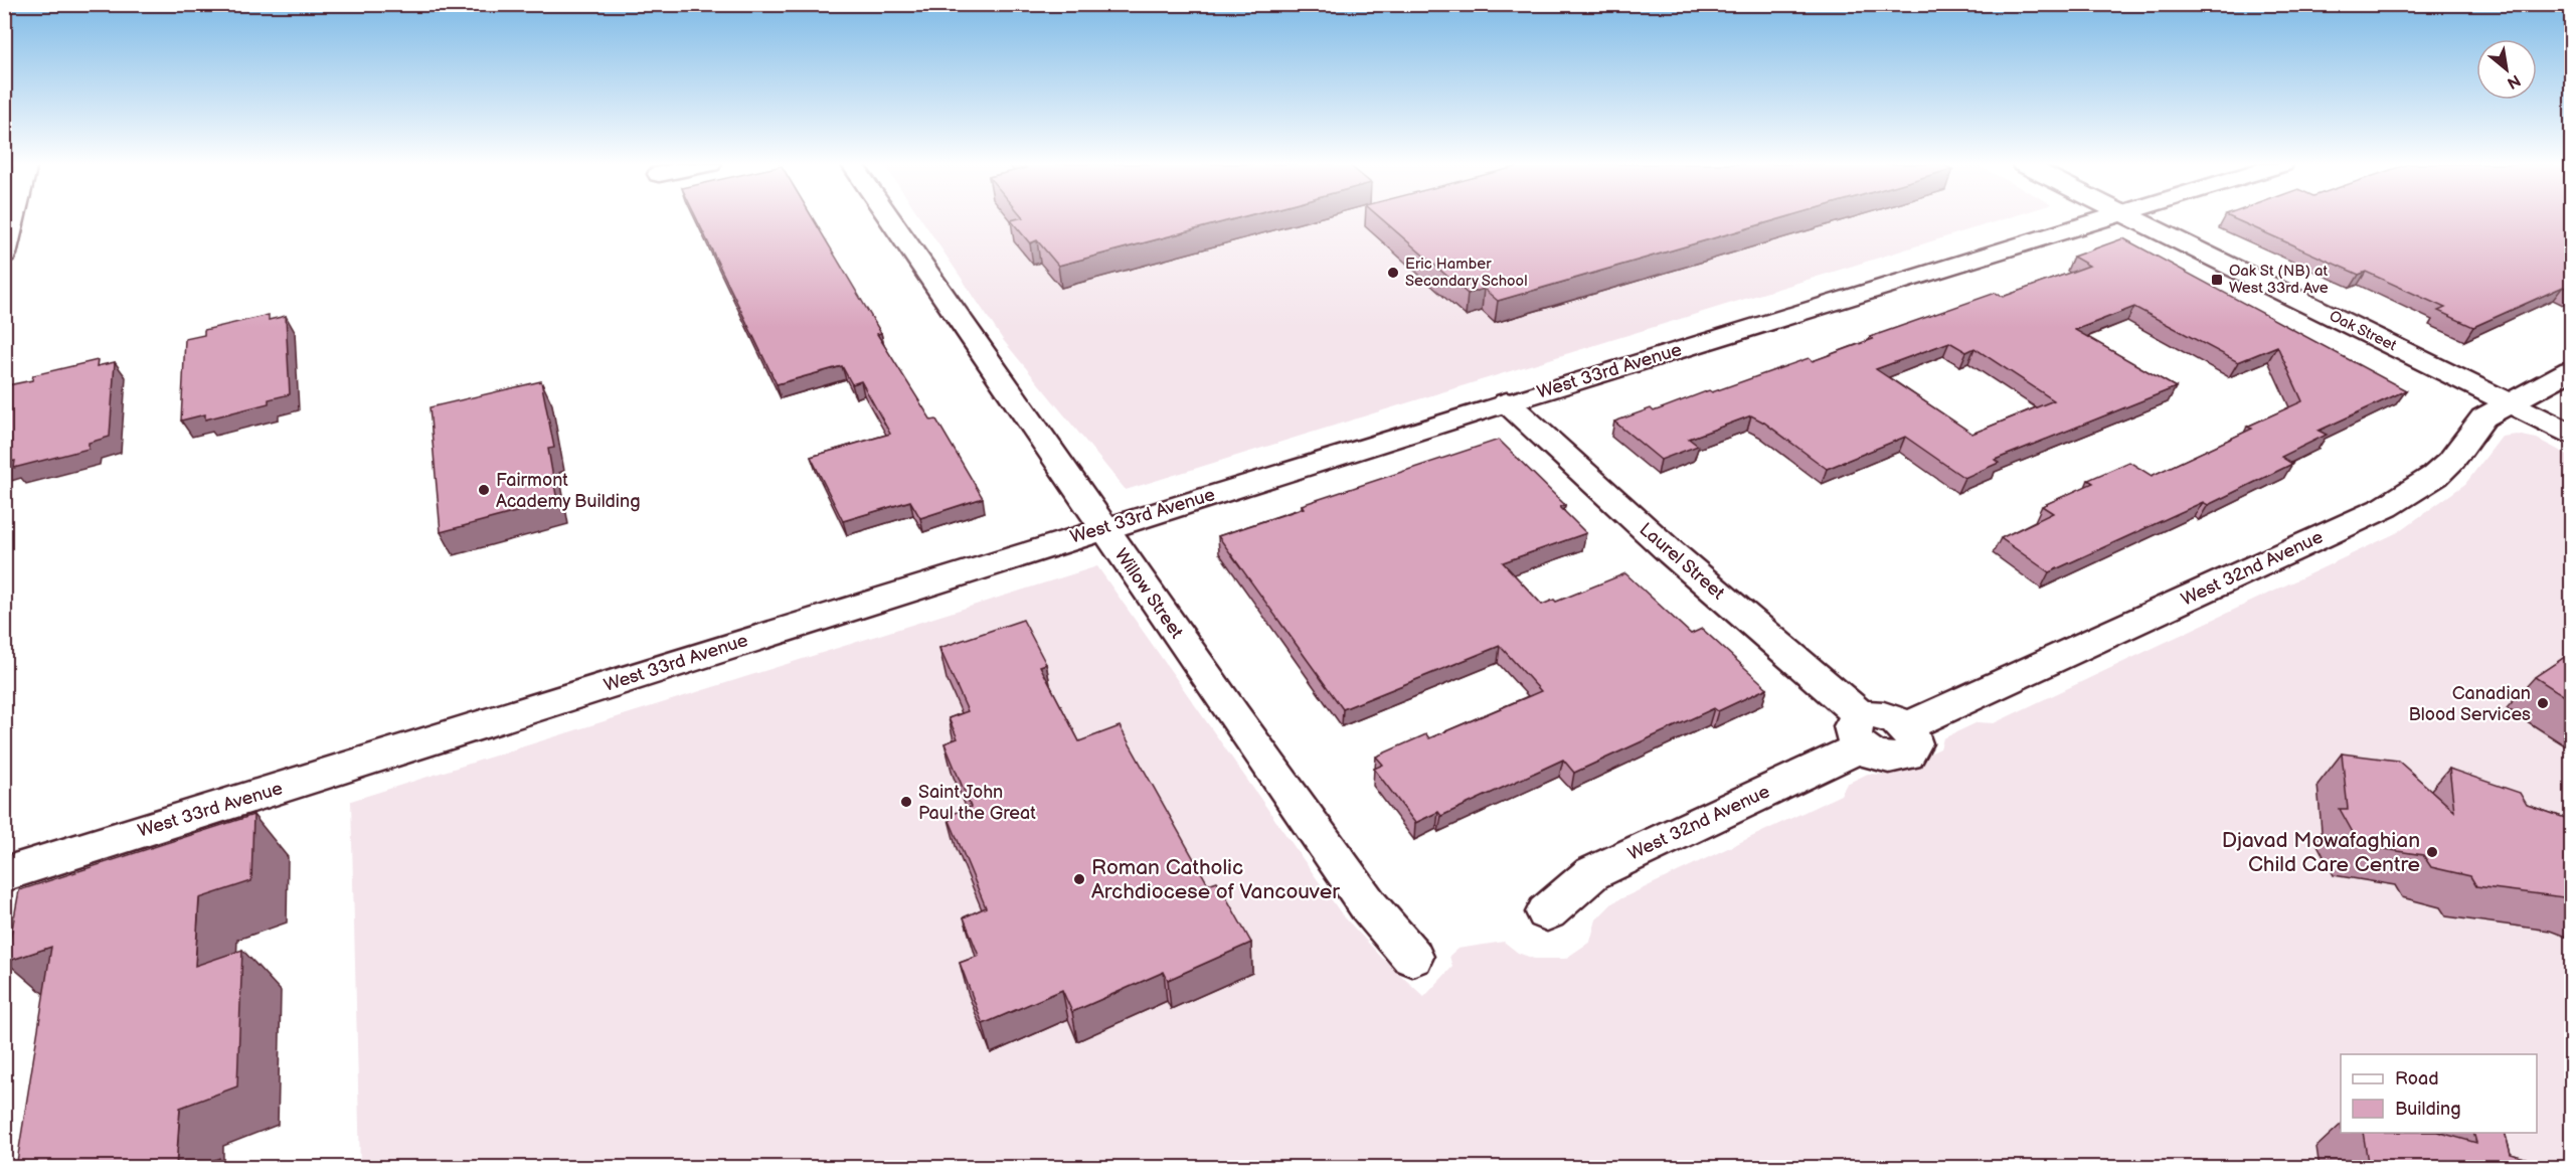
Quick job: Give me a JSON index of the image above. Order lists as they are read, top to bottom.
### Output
{
  "streets": {
    "street": [
      "Oak Street",
      "West 33rd Avenue",
      "Laurel Street",
      "West 32nd Avenue",
      "Willow Street"
    ]
  },
  "crossings": [
    ["Oak Street", "West 32nd Avenue"],
    ["West 33rd Avenue", "Laurel Street"],
    ["West 33rd Avenue", "Willow Street"],
    ["Laurel Street", "West 32nd Avenue"]
  ],
  "places": {
    "other": [
      "Eric Hamber Secondary School",
      "Fairmont Academy Building",
      "Canadian Blood Services",
      "Saint John Paul the Great",
      "Djavad Mowafaghian Child Care Centre",
      "Roman Catholic Archdiocese of Vancouver"
    ],
    "transit": ["Oak St (NB) at West 33rd Ave"]
  },
  "legend": ["Road", "Building"],
  "north": "bottom right"
}
